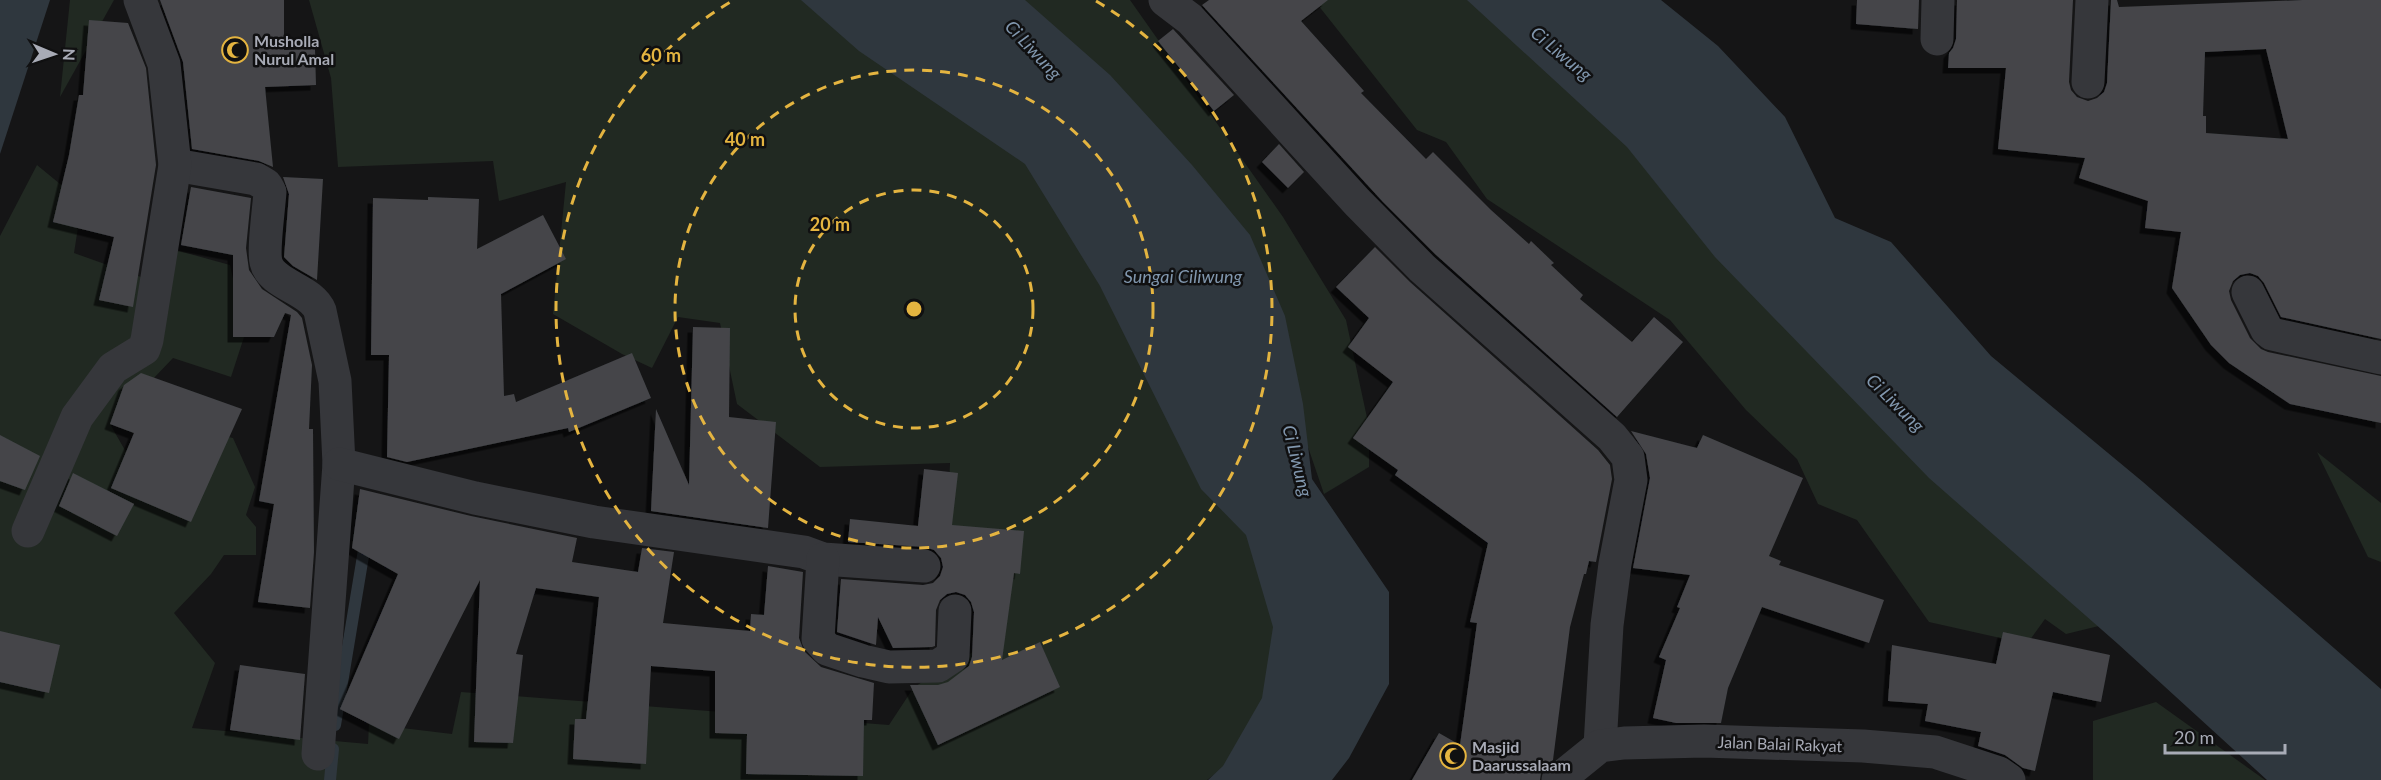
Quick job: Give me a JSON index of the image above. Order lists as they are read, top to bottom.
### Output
{
  "streets": {
    "street": ["Jalan Balai Rakyat"]
  },
  "water": ["Ci Liwung", "Sungai Ciliwung"],
  "places": {
    "mosque": ["Musholla Nurul Amal", "Masjid Daarussalaam"]
  },
  "scale_bar": "20 m",
  "north": "right",
  "rings": ["60 m", "40 m", "20 m"]
}
